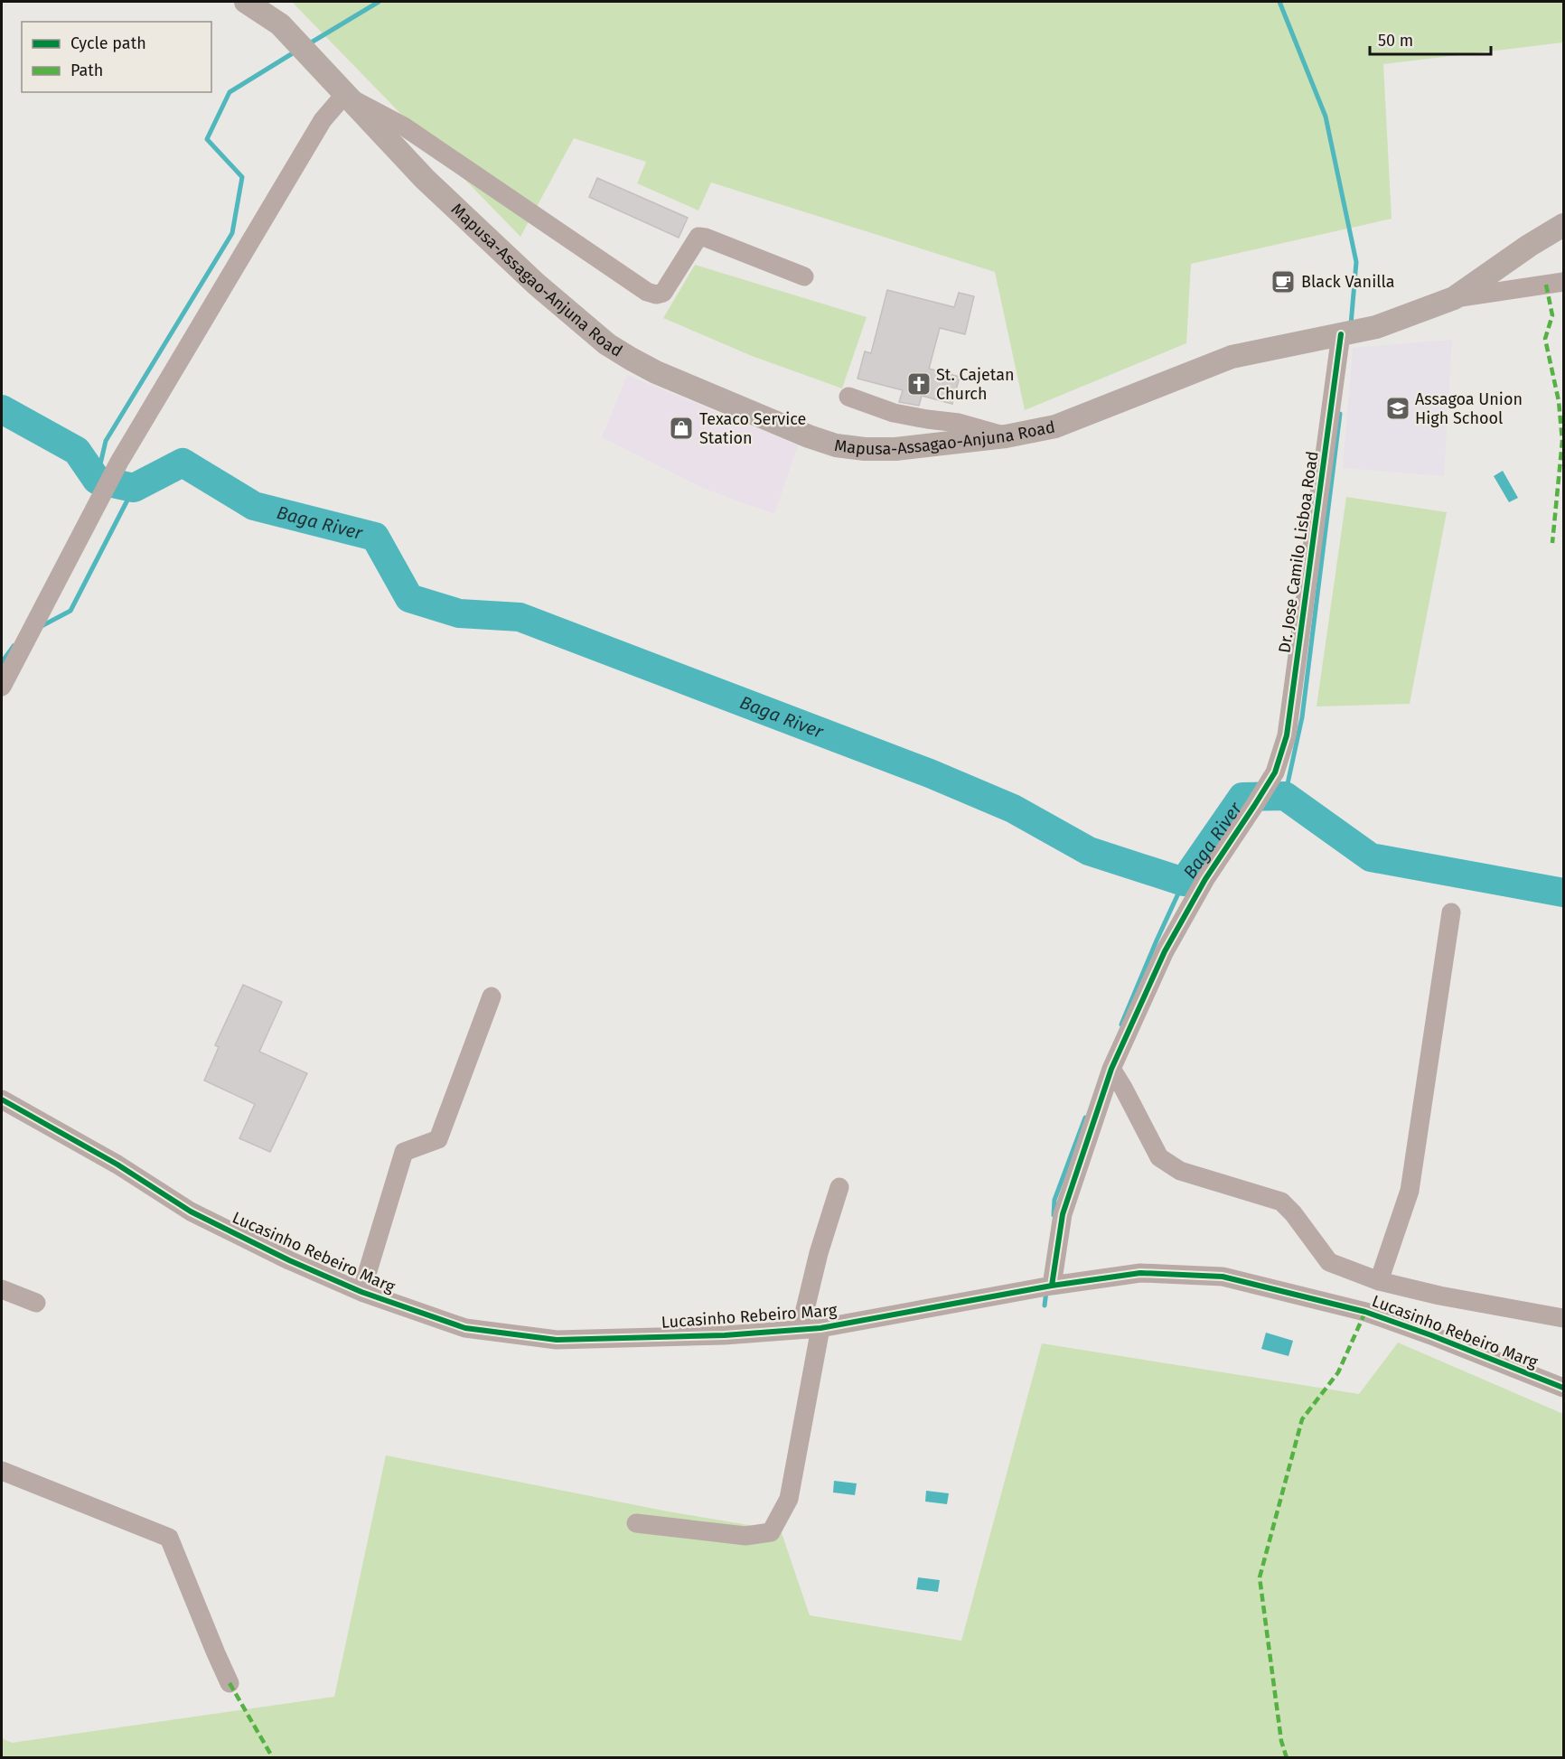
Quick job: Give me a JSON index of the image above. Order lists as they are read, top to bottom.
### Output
{
  "streets": {
    "main road": ["Mapusa-Assagao-Anjuna Road"],
    "street": ["Dr. Jose Camilo Lisboa Road", "Lucasinho Rebeiro Marg"]
  },
  "crossings": [
    ["Mapusa-Assagao-Anjuna Road", "Dr. Jose Camilo Lisboa Road"],
    ["Dr. Jose Camilo Lisboa Road", "Lucasinho Rebeiro Marg"]
  ],
  "water": ["Baga River"],
  "places": {
    "cafe": ["Black Vanilla"],
    "church": ["St. Cajetan Church"],
    "school or university": ["Assagoa Union High School"],
    "shop": ["Texaco Service Station"]
  },
  "legend": ["Cycle path", "Path"],
  "scale_bar": "50 m"
}
